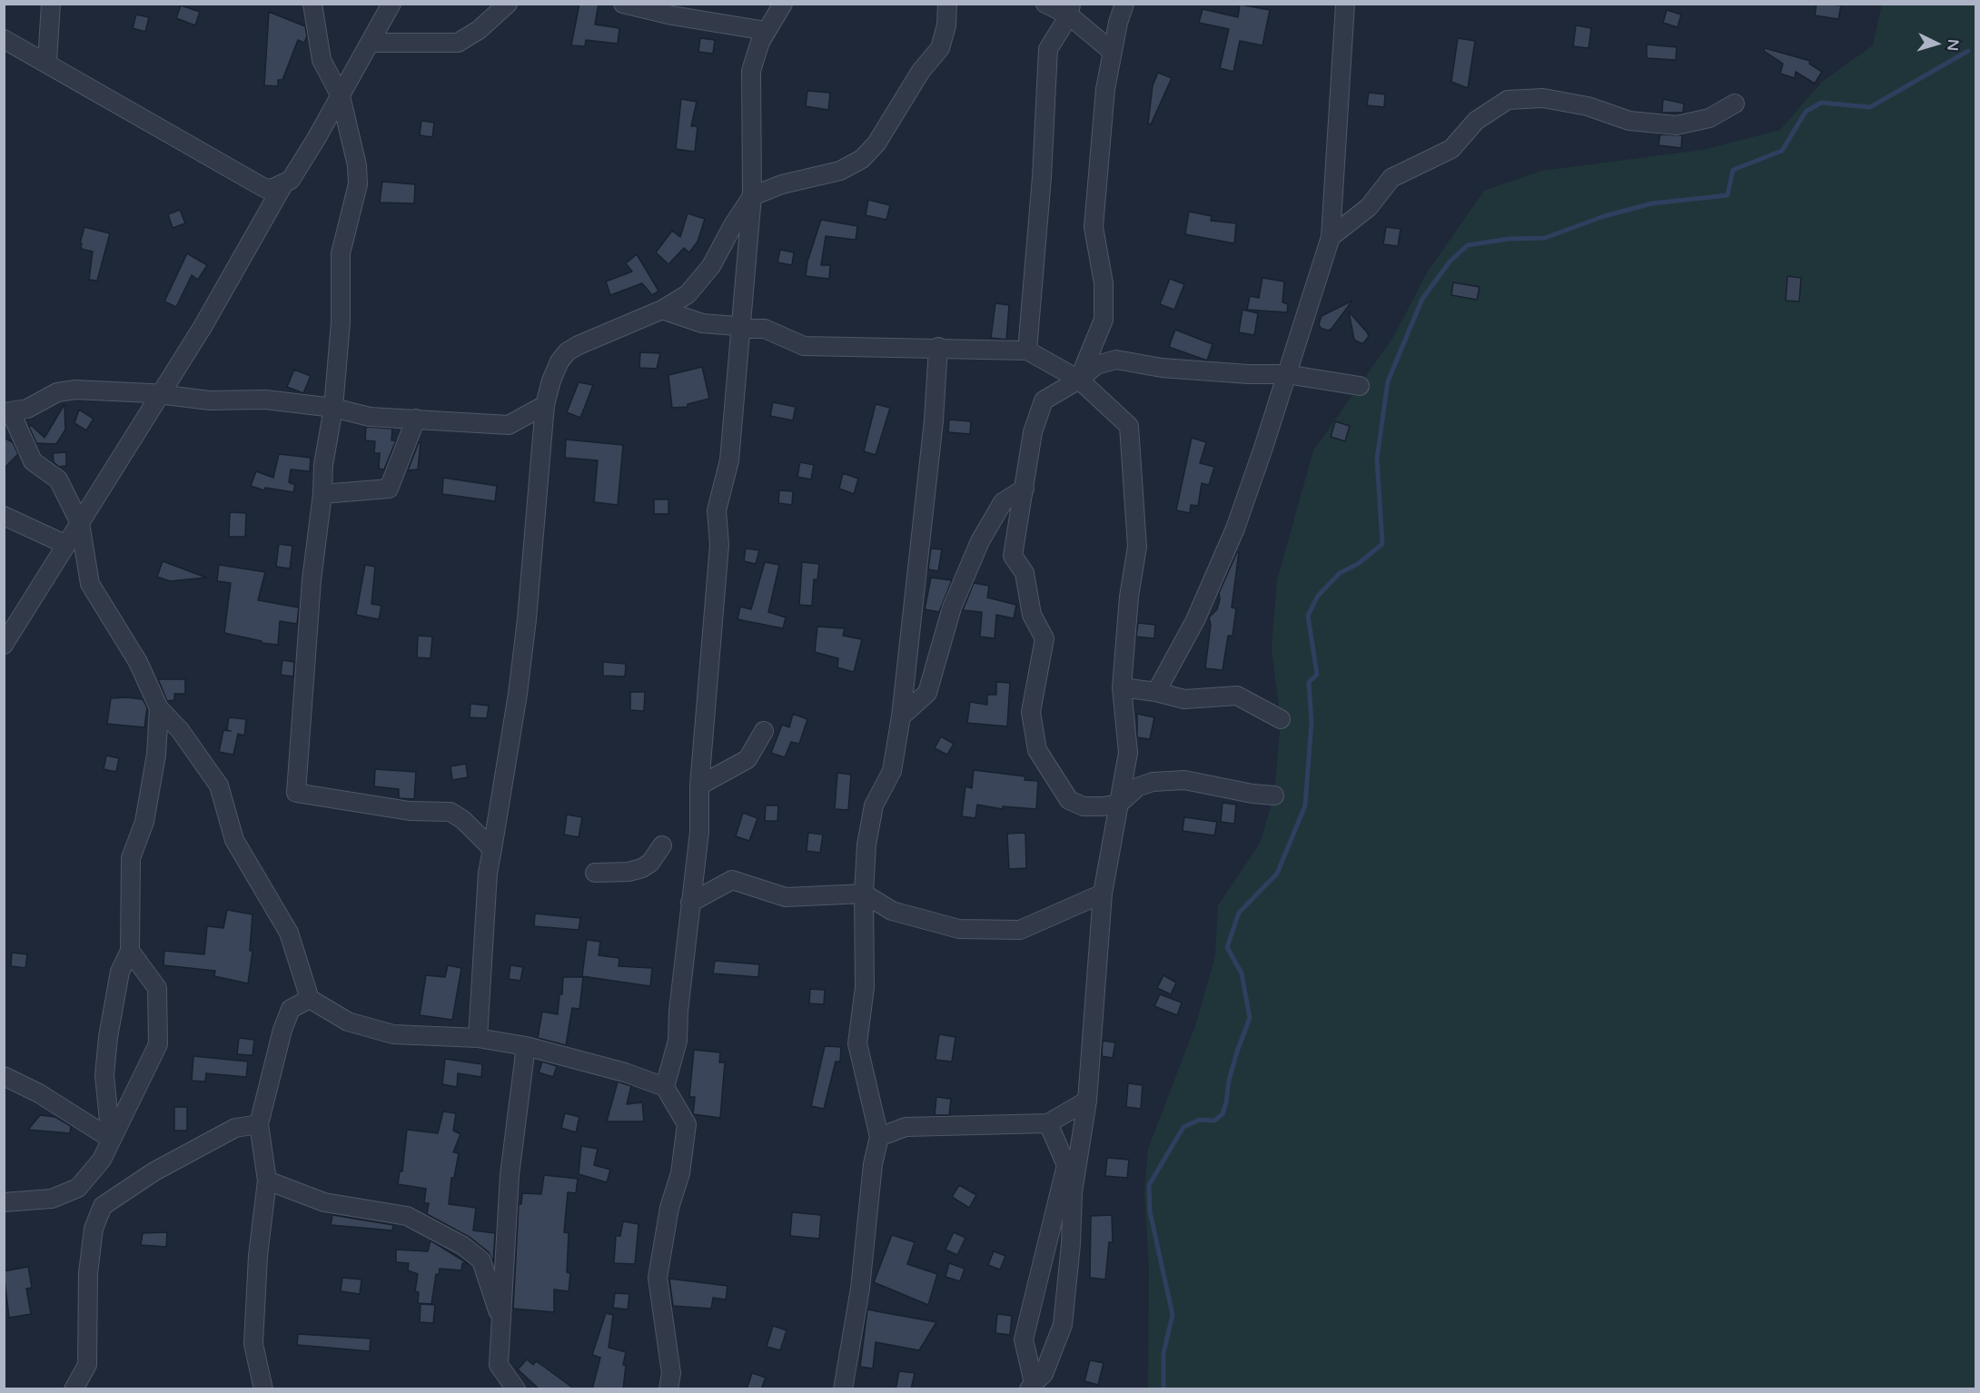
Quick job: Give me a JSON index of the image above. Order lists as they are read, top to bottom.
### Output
{
  "north": "right"
}
